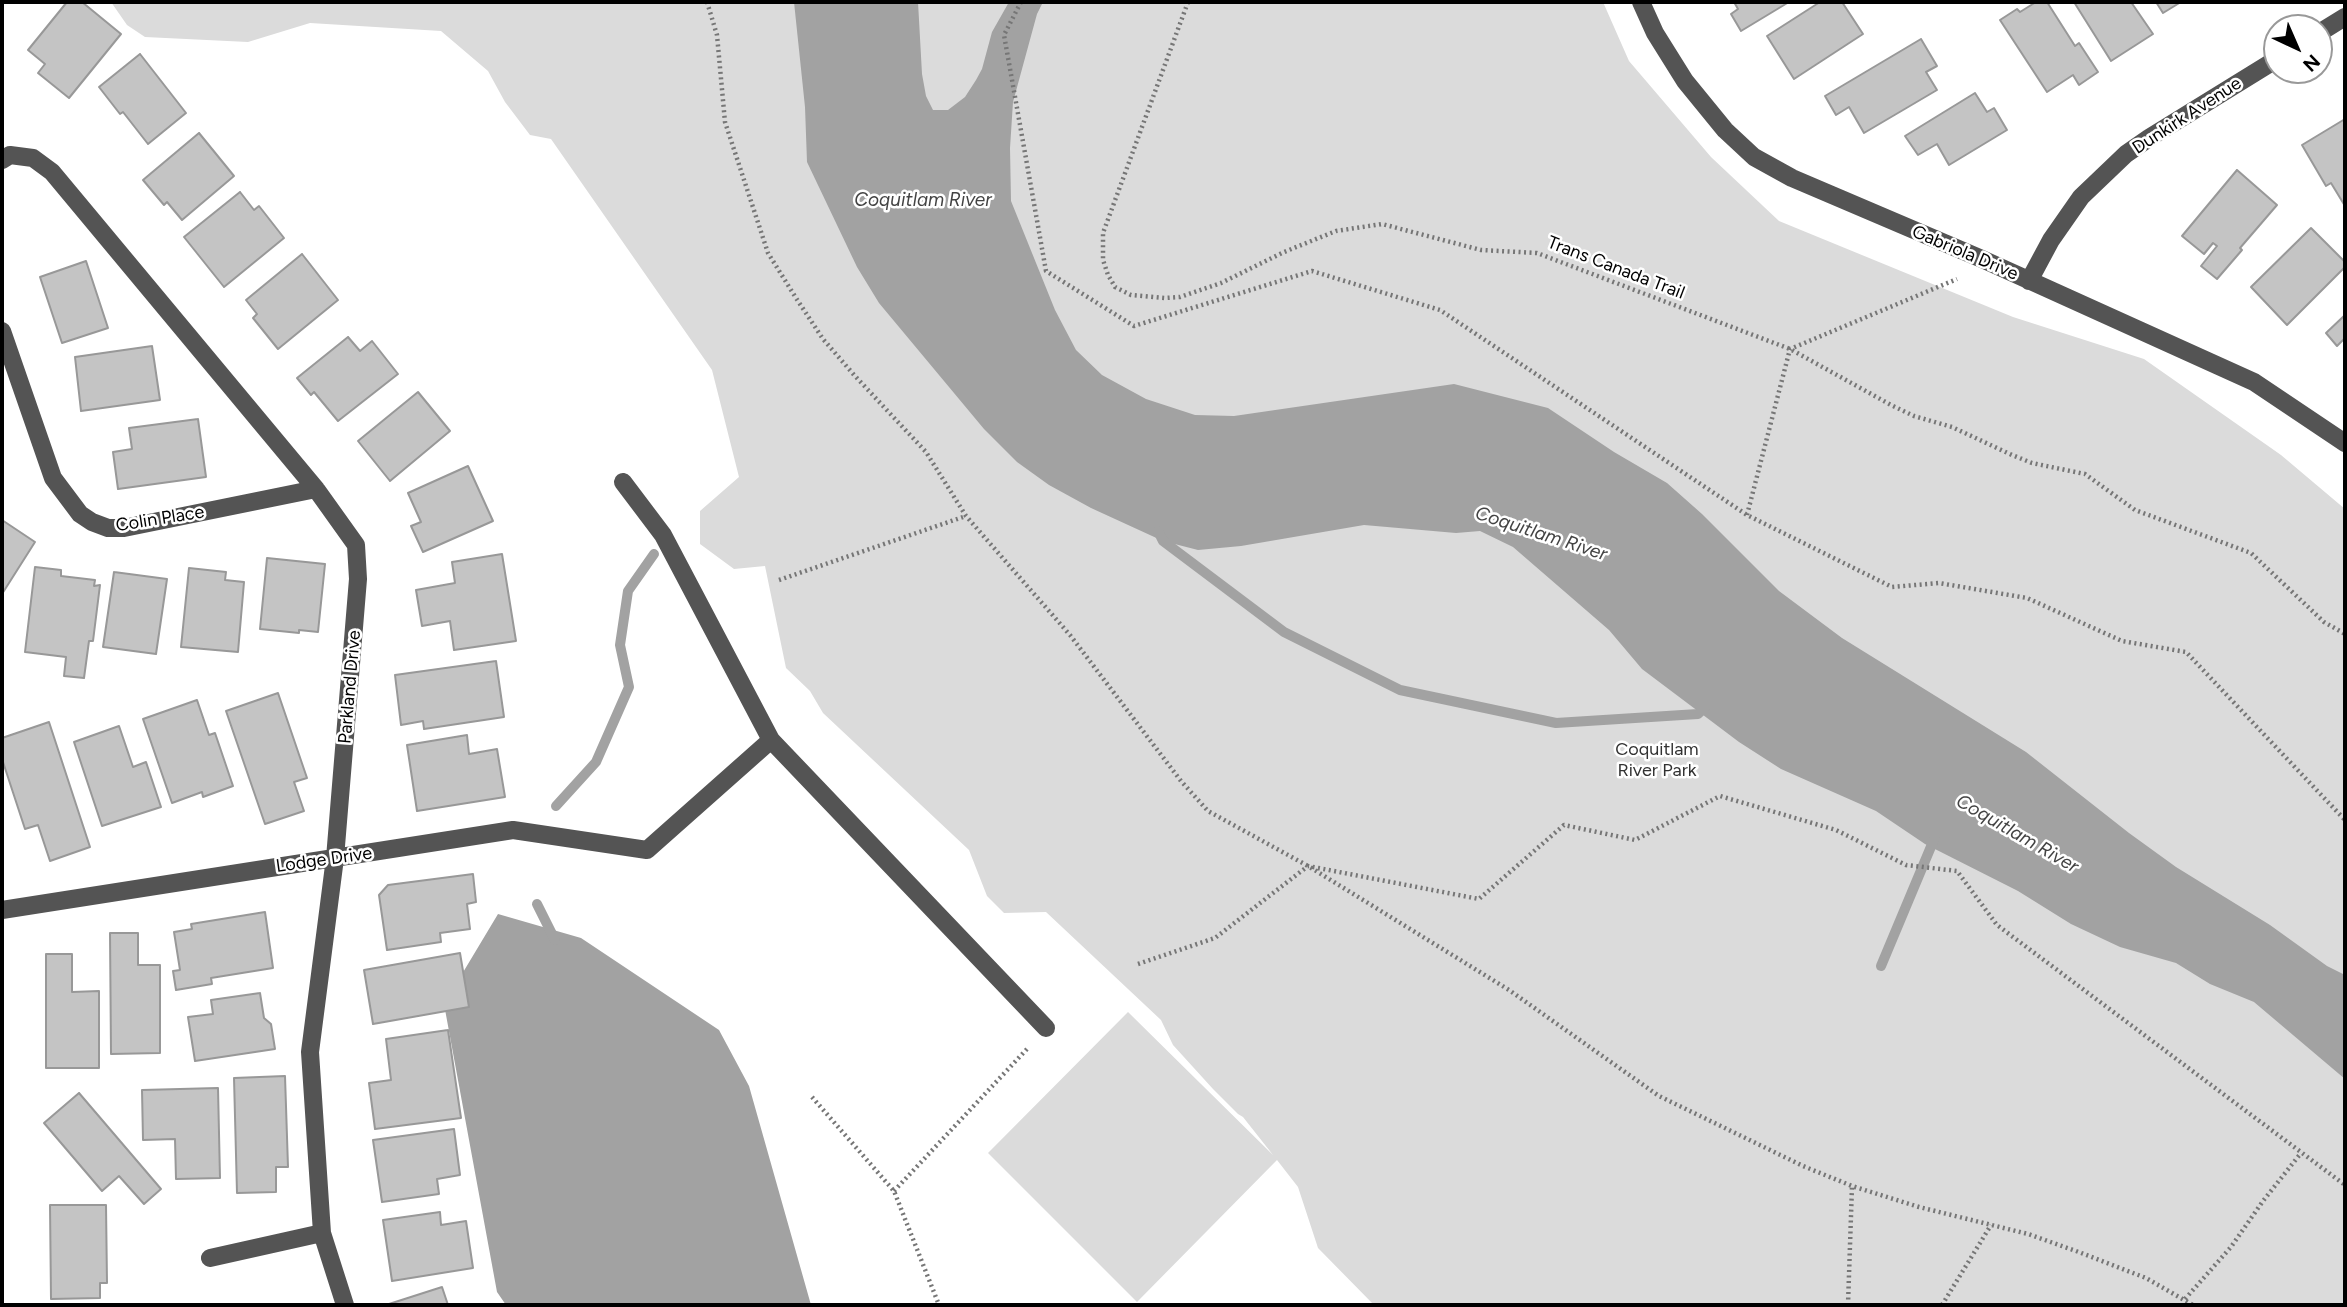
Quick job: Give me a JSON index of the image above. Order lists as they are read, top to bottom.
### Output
{
  "streets": {
    "street": [
      "Dunkirk Avenue",
      "Gabriola Drive",
      "Colin Place",
      "Parkland Drive",
      "Lodge Drive"
    ],
    "path": ["Trans Canada Trail"]
  },
  "crossings": [
    ["Dunkirk Avenue", "Gabriola Drive"],
    ["Colin Place", "Parkland Drive"],
    ["Parkland Drive", "Lodge Drive"]
  ],
  "water": ["Coquitlam River"],
  "parks": ["Coquitlam River Park"],
  "north": "bottom right"
}
